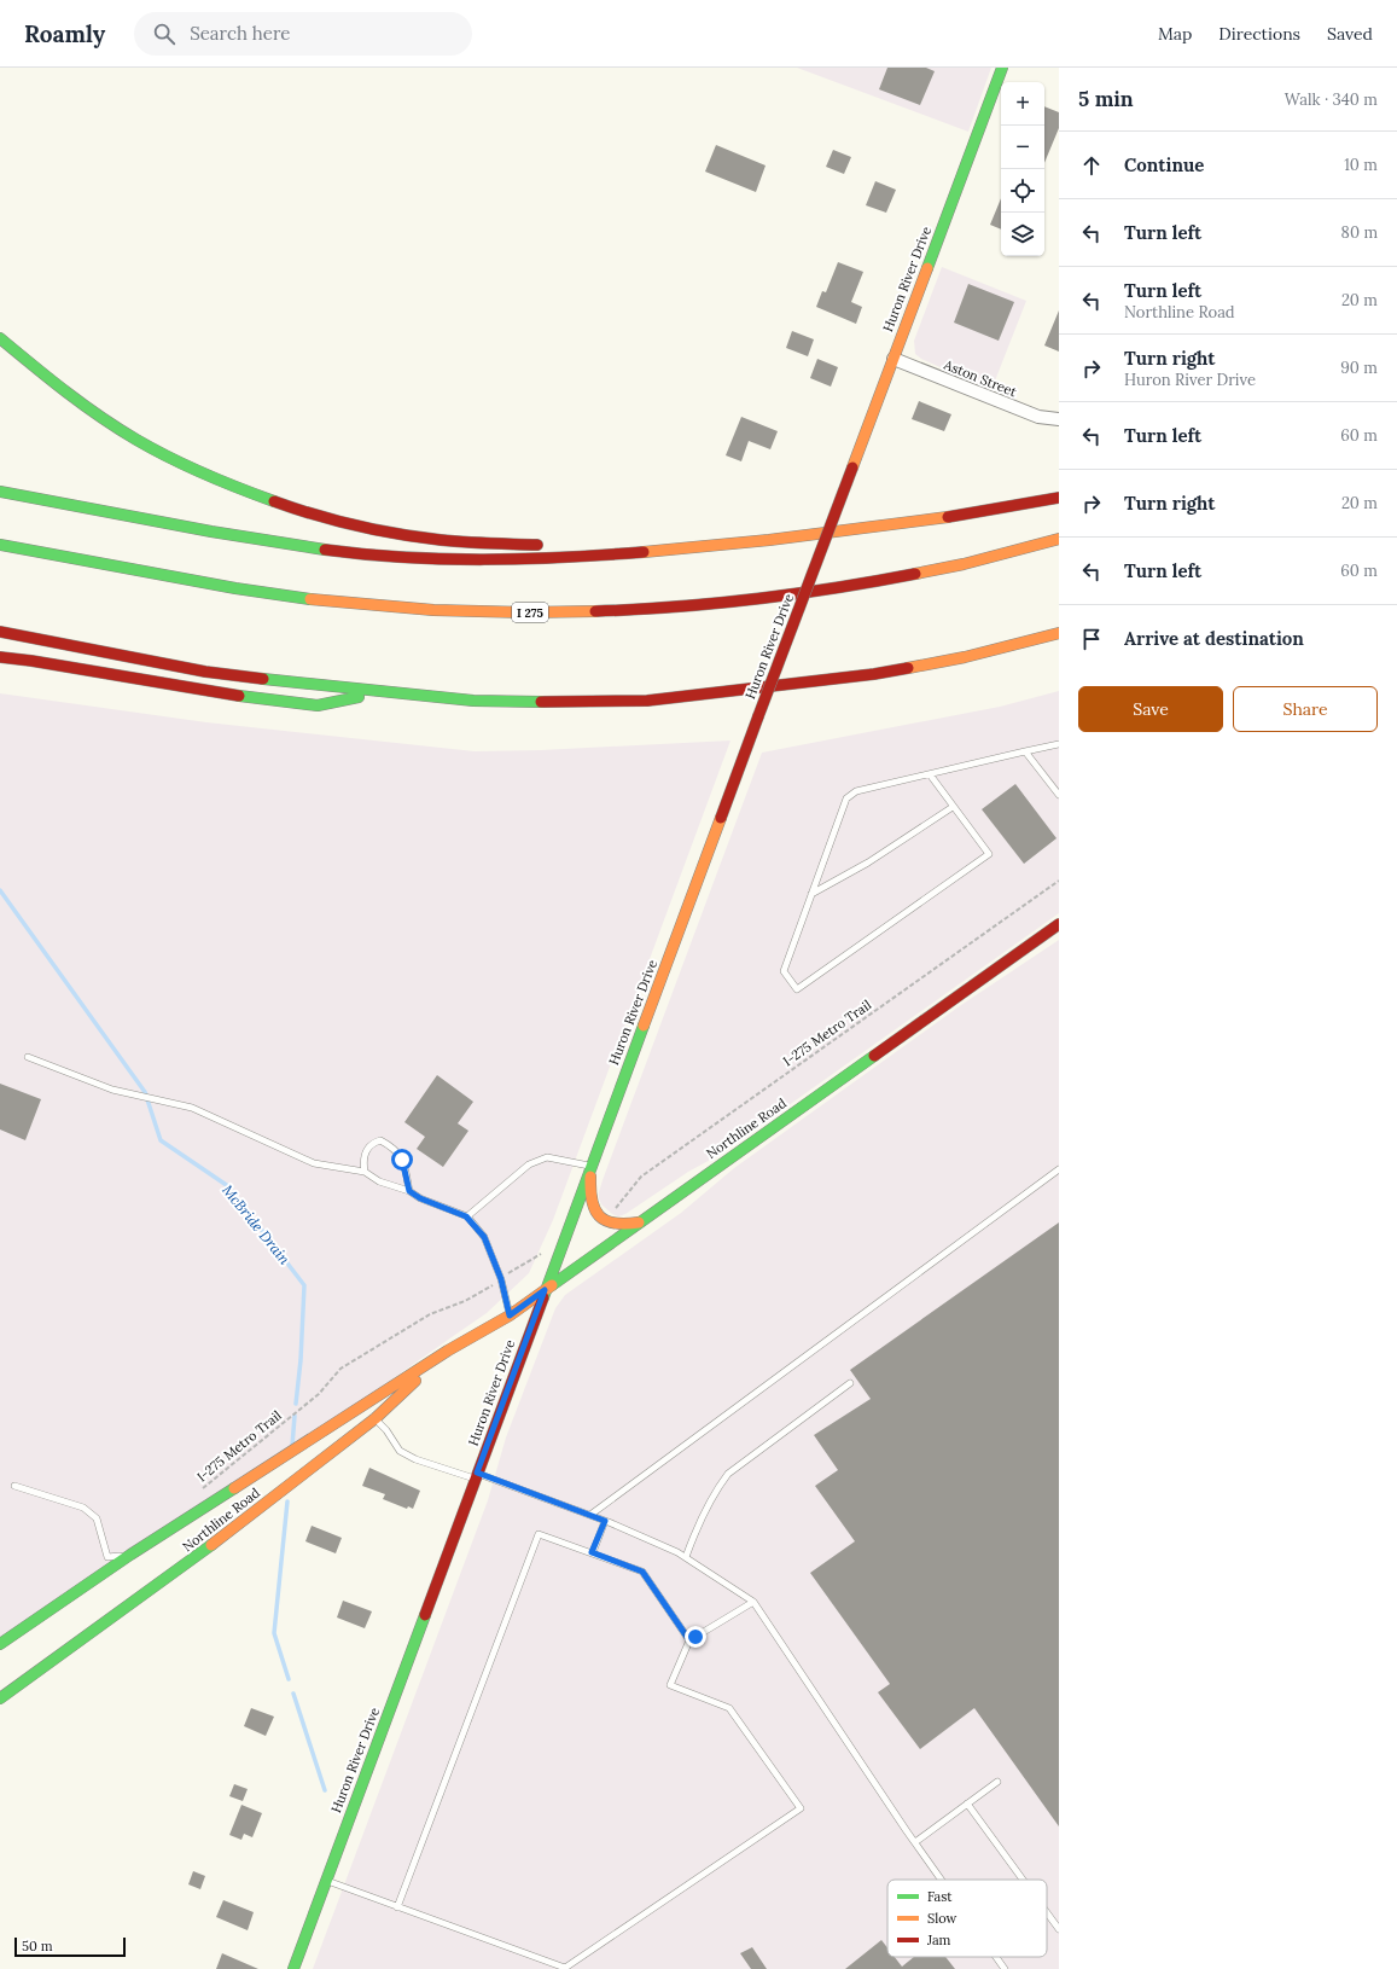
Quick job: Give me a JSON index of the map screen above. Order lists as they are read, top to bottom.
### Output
{
  "streets": {
    "main road": ["Huron River Drive", "I 275", "Northline Road"],
    "street": ["Aston Street"],
    "path": ["I-275 Metro Trail"]
  },
  "crossings": [
    ["Huron River Drive", "Aston Street"],
    ["Huron River Drive", "Northline Road"]
  ],
  "water": ["McBride Drain"],
  "legend": ["Fast", "Slow", "Jam"],
  "scale_bar": "50 m",
  "page": {
    "header": "Roamly",
    "search": "Search here",
    "nav": ["Map", "Directions", "Saved"],
    "heading": ["5 min", "Walk · 340 m"],
    "map_buttons": ["+", "−"],
    "list": [
      ["Continue", "10 m"],
      ["Turn left", "80 m"],
      ["Turn left", "Northline Road", "20 m"],
      ["Turn right", "Huron River Drive", "90 m"],
      ["Turn left", "60 m"],
      ["Turn right", "20 m"],
      ["Turn left", "60 m"],
      "Arrive at destination"
    ],
    "buttons": ["Save", "Share"],
    "scale": "50 m"
  }
}
